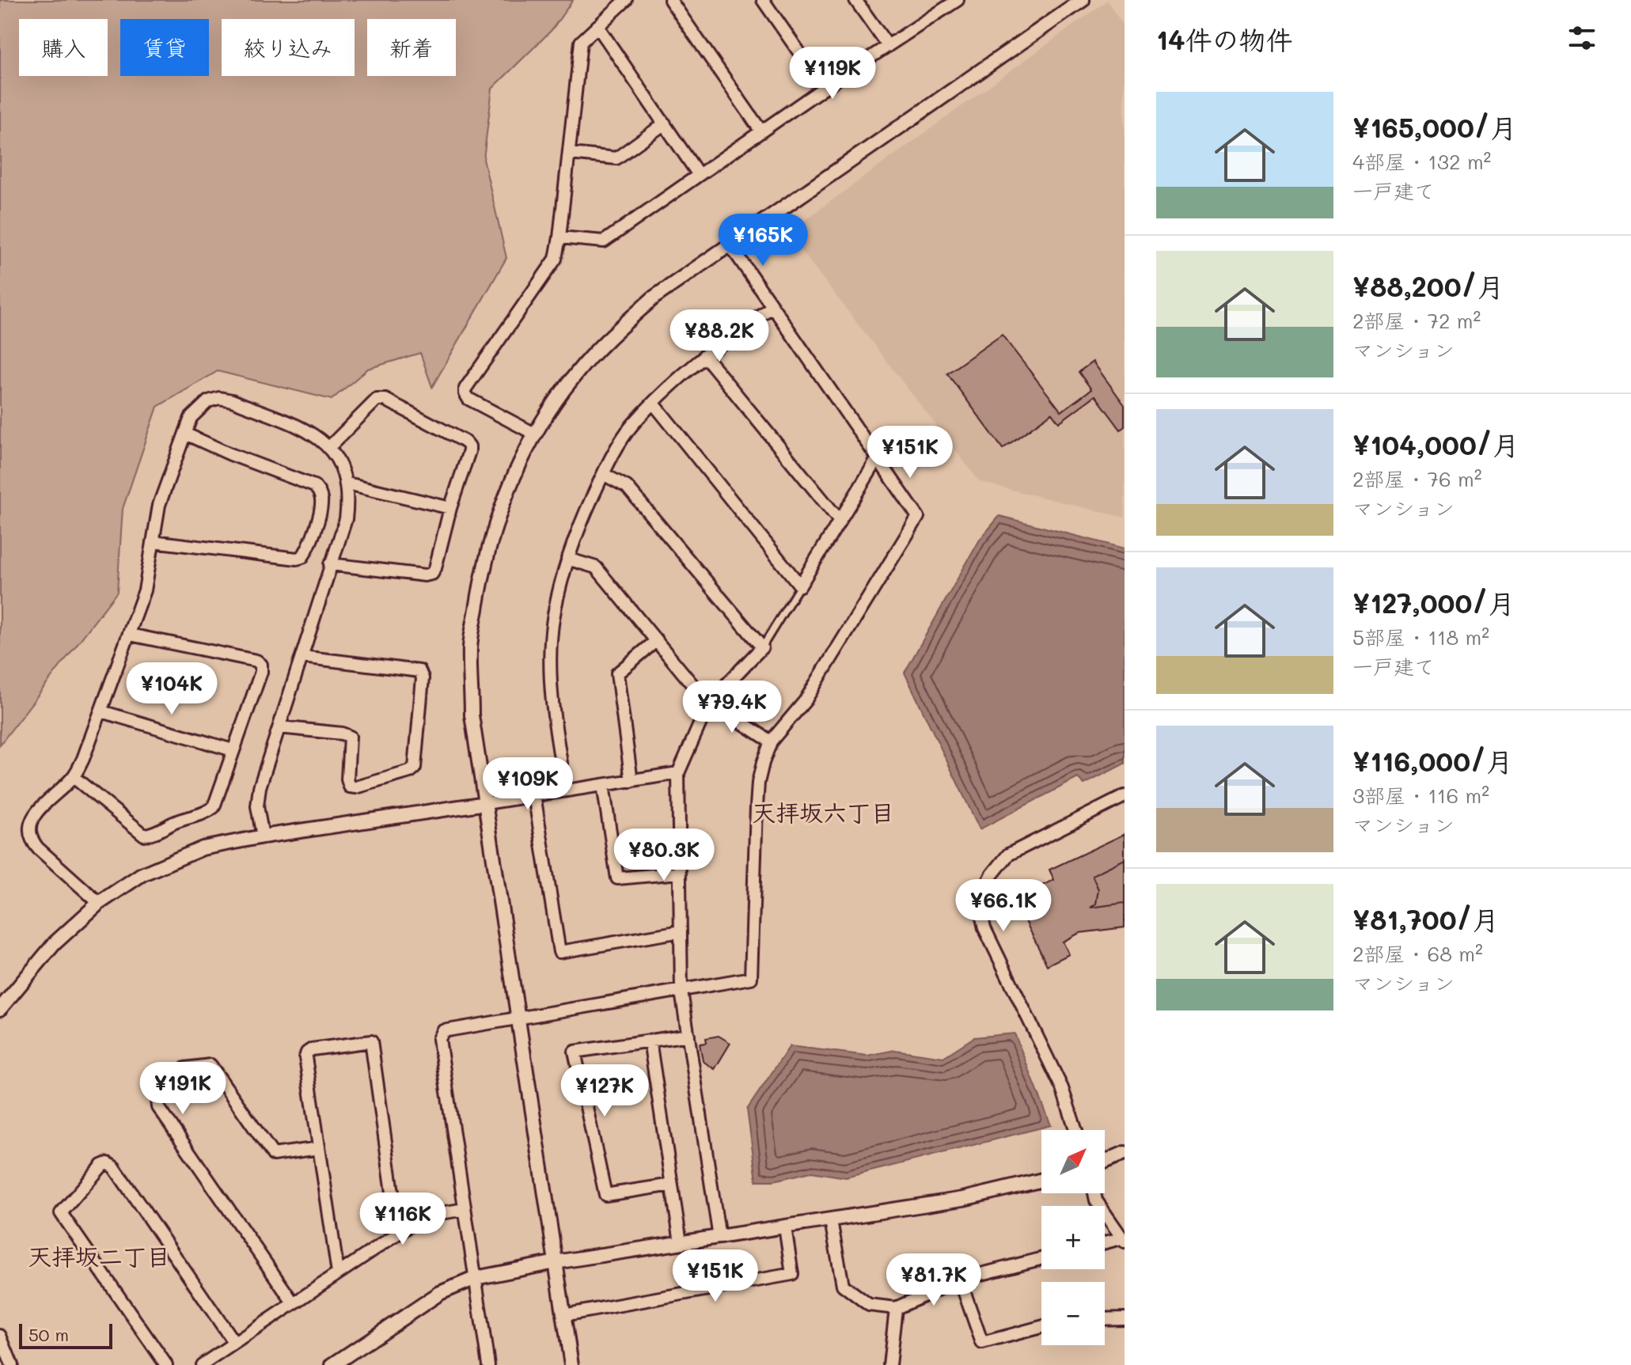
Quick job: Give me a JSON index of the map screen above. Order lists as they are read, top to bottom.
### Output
{
  "districts": ["天拝坂六丁目", "天拝坂二丁目"],
  "scale_bar": "50 m",
  "north": "top right",
  "page": {
    "heading": "14件の物件",
    "chip": [
      "購入",
      "賃貸",
      "絞り込み",
      "新着"
    ],
    "price": [
      "¥119K",
      "¥165K",
      "¥88.2K",
      "¥151K",
      "¥104K",
      "¥79.4K",
      "¥109K",
      "¥80.3K",
      "¥66.1K",
      "¥191K",
      "¥127K",
      "¥116K",
      "¥151K",
      "¥81.7K"
    ],
    "list": [
      {
        "name": "¥165,000/月",
        "note": "4部屋 · 132 m² · 一戸建て"
      },
      {
        "name": "¥88,200/月",
        "note": "2部屋 · 72 m² · マンション"
      },
      {
        "name": "¥104,000/月",
        "note": "2部屋 · 76 m² · マンション"
      },
      {
        "name": "¥127,000/月",
        "note": "5部屋 · 118 m² · 一戸建て"
      },
      {
        "name": "¥116,000/月",
        "note": "3部屋 · 116 m² · マンション"
      },
      {
        "name": "¥81,700/月",
        "note": "2部屋 · 68 m² · マンション"
      }
    ],
    "map_buttons": ["+", "−"],
    "scale": "50 m"
  }
}
